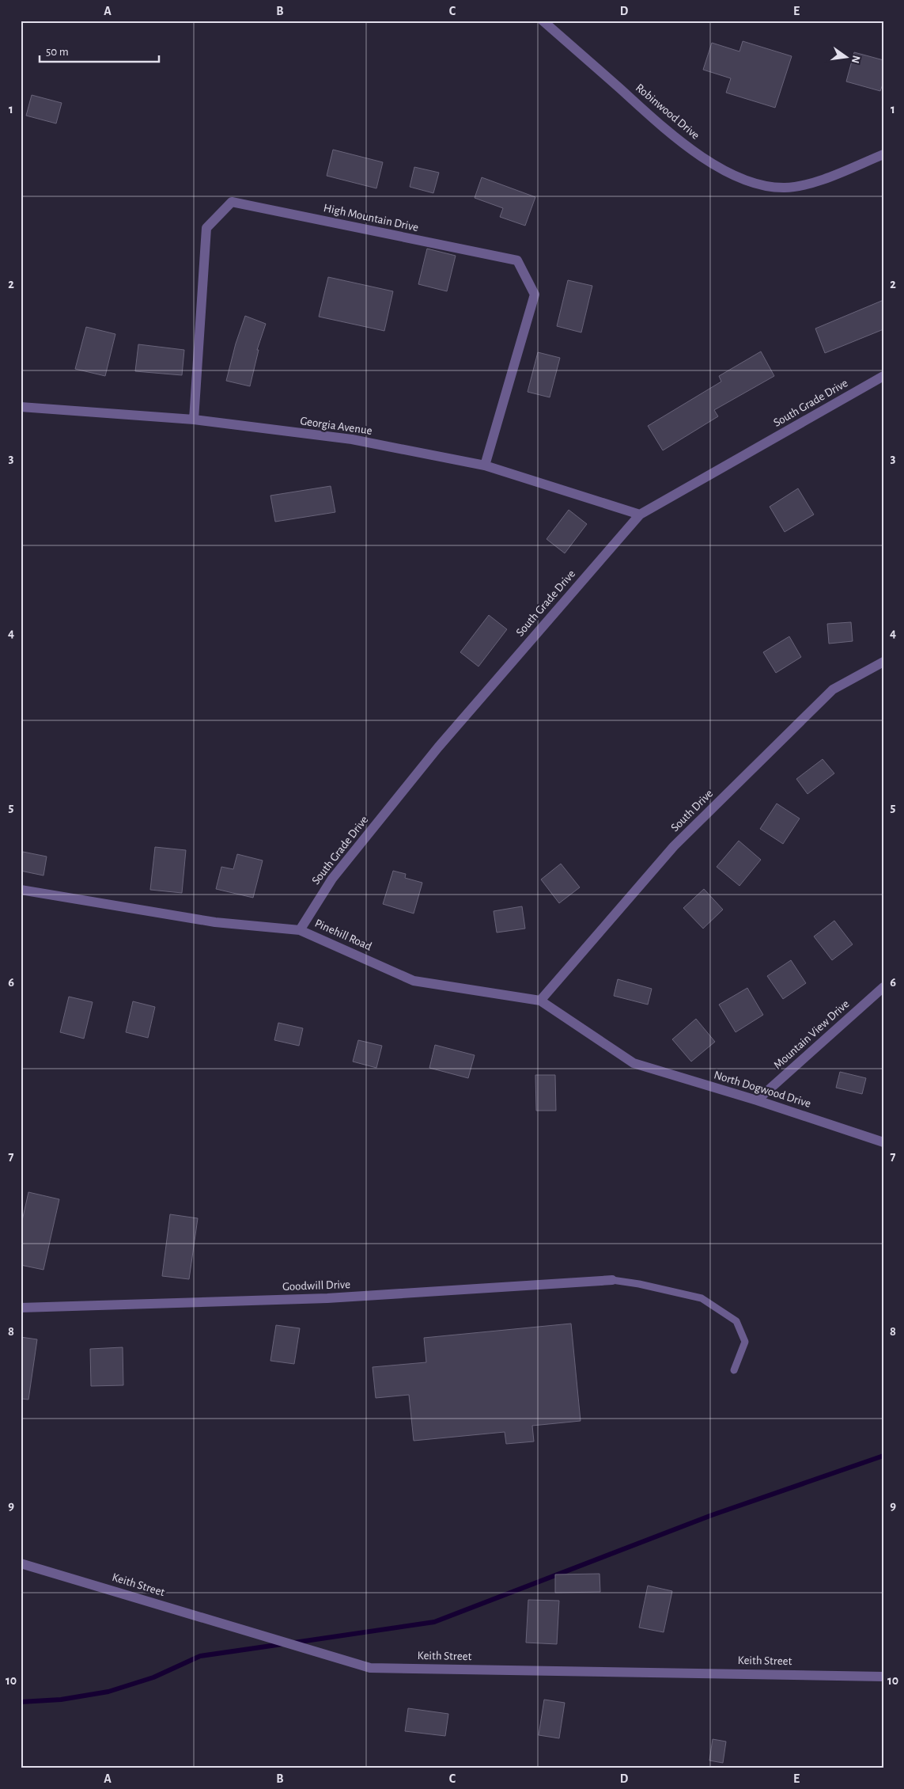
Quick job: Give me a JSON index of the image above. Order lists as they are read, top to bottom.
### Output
{
  "streets": {
    "street": [
      "Robinwood Drive",
      "High Mountain Drive",
      "South Grade Drive",
      "Georgia Avenue",
      "South Drive",
      "Pinehill Road",
      "Mountain View Drive",
      "North Dogwood Drive",
      "Goodwill Drive",
      "Keith Street"
    ]
  },
  "crossings": [
    ["High Mountain Drive", "Georgia Avenue"],
    ["South Grade Drive", "Georgia Avenue"],
    ["South Grade Drive", "Pinehill Road"],
    ["South Drive", "Pinehill Road"],
    ["Pinehill Road", "North Dogwood Drive"],
    ["Mountain View Drive", "North Dogwood Drive"]
  ],
  "scale_bar": "50 m",
  "north": "right",
  "grid": {
    "columns": [
      "A",
      "B",
      "C",
      "D",
      "E"
    ],
    "rows": [
      "1",
      "2",
      "3",
      "4",
      "5",
      "6",
      "7",
      "8",
      "9",
      "10"
    ]
  }
}
